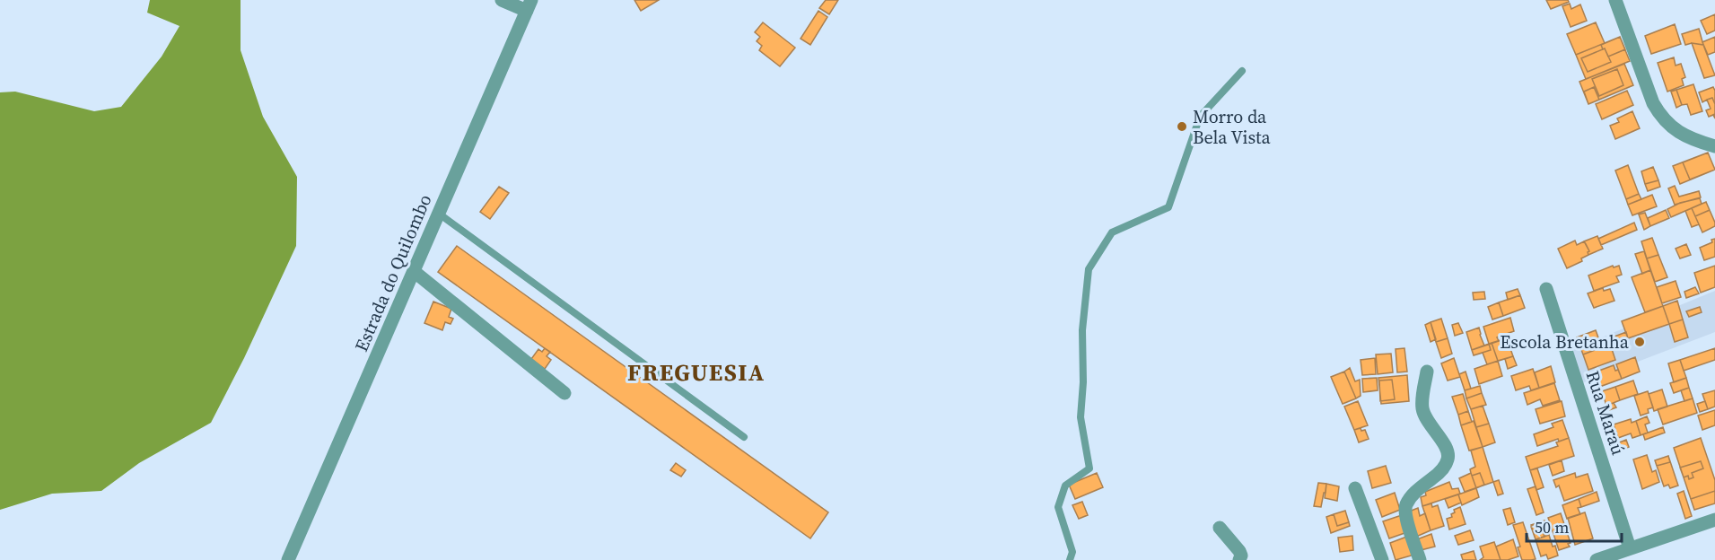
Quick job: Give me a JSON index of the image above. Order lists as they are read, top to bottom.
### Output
{
  "streets": {
    "street": ["Estrada do Quilombo", "Rua Maraú"]
  },
  "districts": ["FREGUESIA"],
  "places": ["Morro da Bela Vista", "Escola Bretanha"],
  "scale_bar": "50 m"
}
